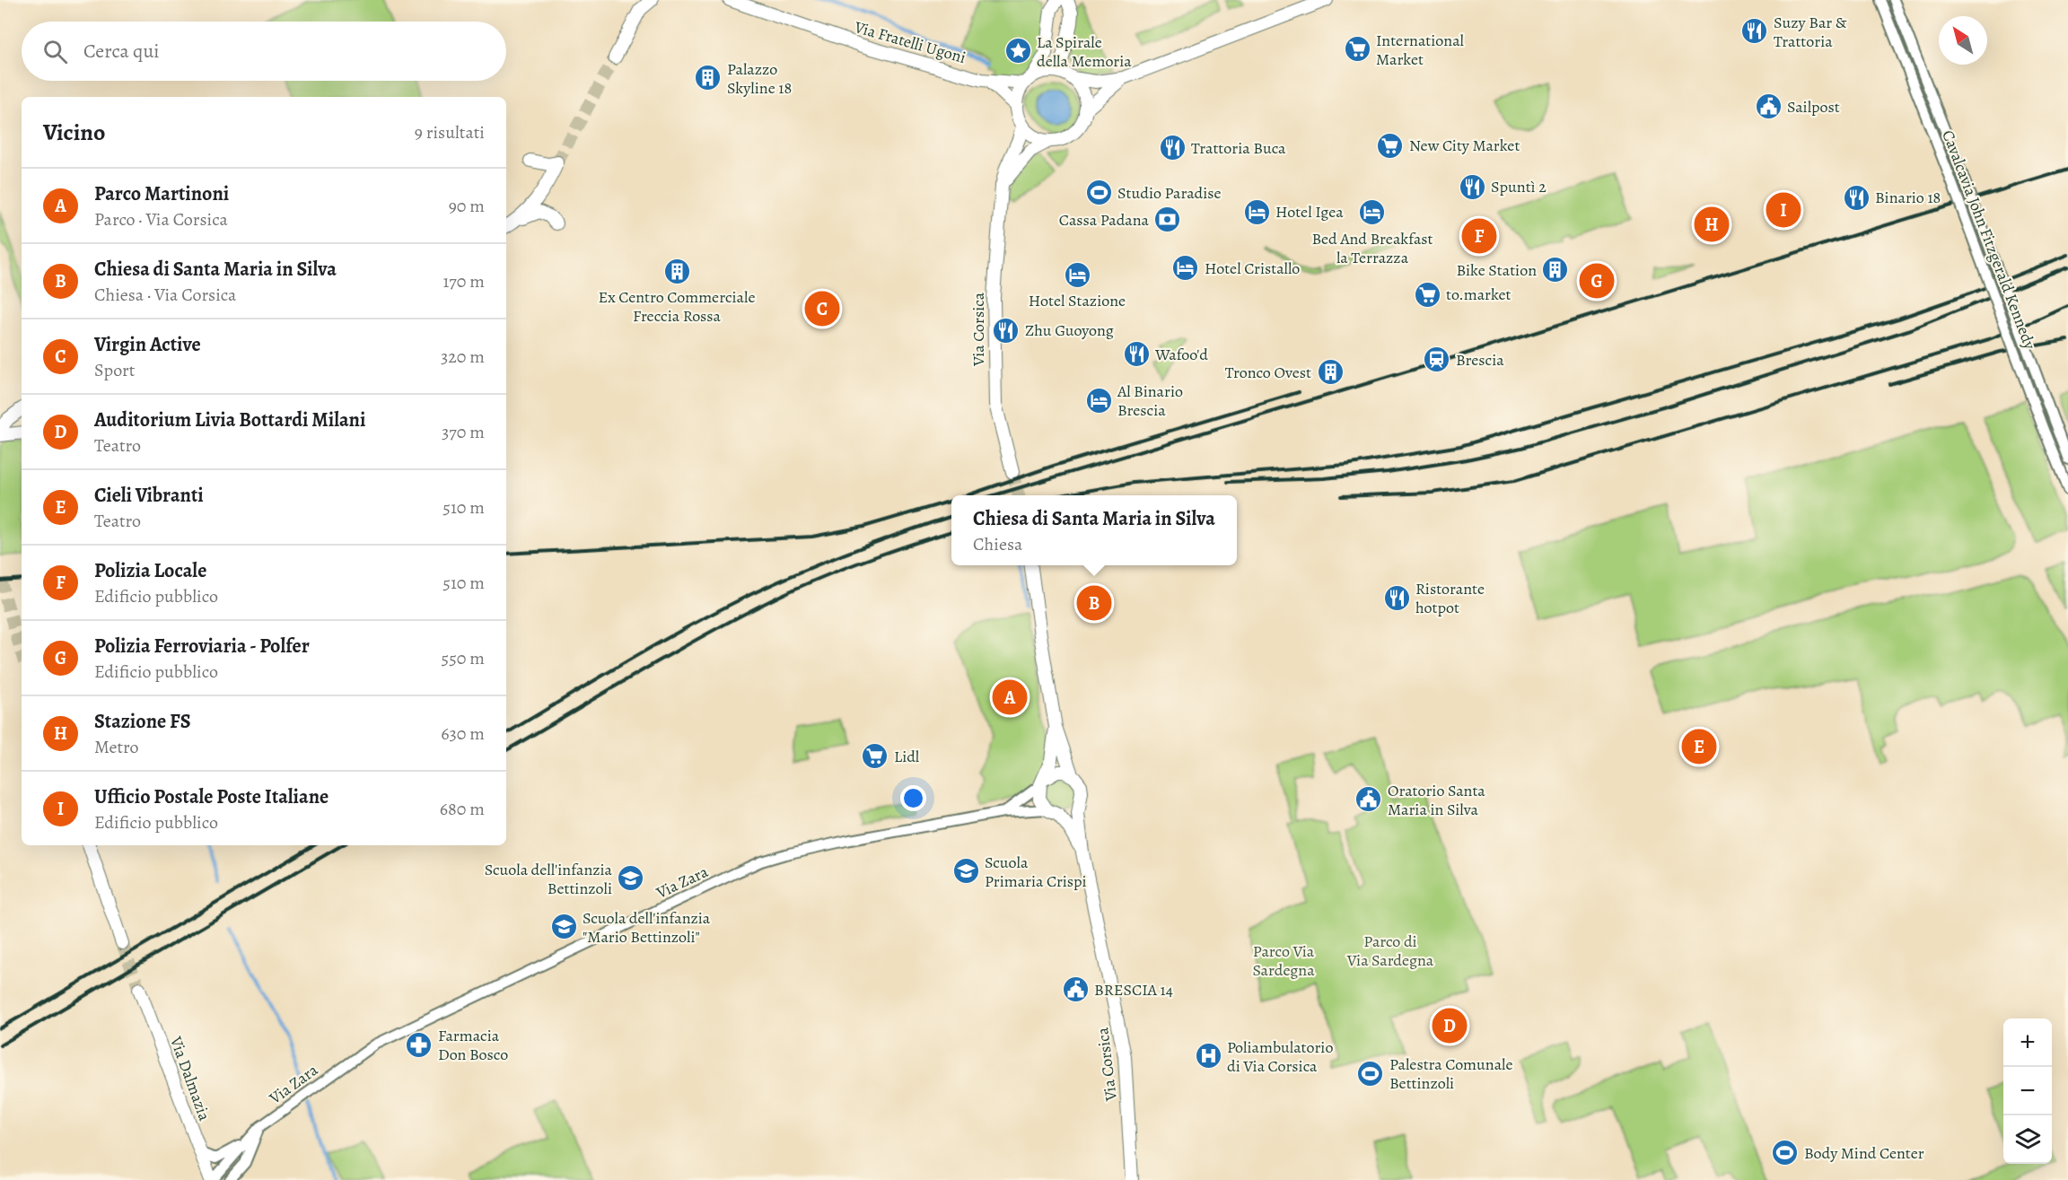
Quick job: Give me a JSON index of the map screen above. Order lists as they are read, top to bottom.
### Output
{
  "streets": {
    "main road": ["Via Fratelli Ugoni", "Via Corsica", "Via Dalmazia"],
    "street": ["Cavalcavia John Fitzgerald Kennedy", "Via Zara"]
  },
  "crossings": [
    ["Via Fratelli Ugoni", "Via Corsica"],
    ["Via Corsica", "Via Zara"],
    ["Via Zara", "Via Dalmazia"]
  ],
  "parks": ["Parco di Via Sardegna", "Parco Via Sardegna"],
  "places": {
    "restaurant": [
      "Suzy Bar & Trattoria",
      "Trattoria Buca",
      "Spuntì 2",
      "Binario 18",
      "Zhu Guoyong",
      "Wafoo'd",
      "Ristorante hotpot"
    ],
    "supermarket": [
      "International Market",
      "New City Market",
      "to.market",
      "Lidl"
    ],
    "place": ["La Spirale della Memoria"],
    "building": [
      "Palazzo Skyline 18",
      "Bike Station",
      "Ex Centro Commerciale Freccia Rossa",
      "Tronco Ovest"
    ],
    "public building": ["Sailpost", "Oratorio Santa Maria in Silva", "BRESCIA 14"],
    "sports": ["Studio Paradise", "Palestra Comunale Bettinzoli", "Body Mind Center"],
    "hotel": [
      "Hotel Igea",
      "Bed And Breakfast la Terrazza",
      "Hotel Cristallo",
      "Hotel Stazione",
      "Al Binario Brescia"
    ],
    "bank": ["Cassa Padana"],
    "station": ["Brescia"],
    "school or university": ["Scuola Primaria Crispi", "Scuola dell'infanzia Bettinzoli", "Scuola dell'infanzia \"Mario Bettinzoli\""],
    "pharmacy": ["Farmacia Don Bosco"],
    "hospital": ["Poliambulatorio di Via Corsica"]
  },
  "north": "top left",
  "page": {
    "search": "Cerca qui",
    "heading": ["Vicino", "9 risultati"],
    "list": [
      {
        "mark": "A",
        "name": "Parco Martinoni",
        "note": "Parco · Via Corsica",
        "value": "90 m"
      },
      {
        "mark": "B",
        "name": "Chiesa di Santa Maria in Silva",
        "note": "Chiesa · Via Corsica",
        "value": "170 m"
      },
      {
        "mark": "C",
        "name": "Virgin Active",
        "note": "Sport",
        "value": "320 m"
      },
      {
        "mark": "D",
        "name": "Auditorium Livia Bottardi Milani",
        "note": "Teatro",
        "value": "370 m"
      },
      {
        "mark": "E",
        "name": "Cieli Vibranti",
        "note": "Teatro",
        "value": "510 m"
      },
      {
        "mark": "F",
        "name": "Polizia Locale",
        "note": "Edificio pubblico",
        "value": "510 m"
      },
      {
        "mark": "G",
        "name": "Polizia Ferroviaria - Polfer",
        "note": "Edificio pubblico",
        "value": "550 m"
      },
      {
        "mark": "H",
        "name": "Stazione FS",
        "note": "Metro",
        "value": "630 m"
      },
      {
        "mark": "I",
        "name": "Ufficio Postale Poste Italiane",
        "note": "Edificio pubblico",
        "value": "680 m"
      }
    ],
    "pins": [
      "I",
      "H",
      "F",
      "G",
      "C",
      "B",
      "A",
      "E",
      "D"
    ],
    "popup": ["Chiesa di Santa Maria in Silva", "Chiesa"],
    "map_buttons": ["+", "−"]
  }
}
